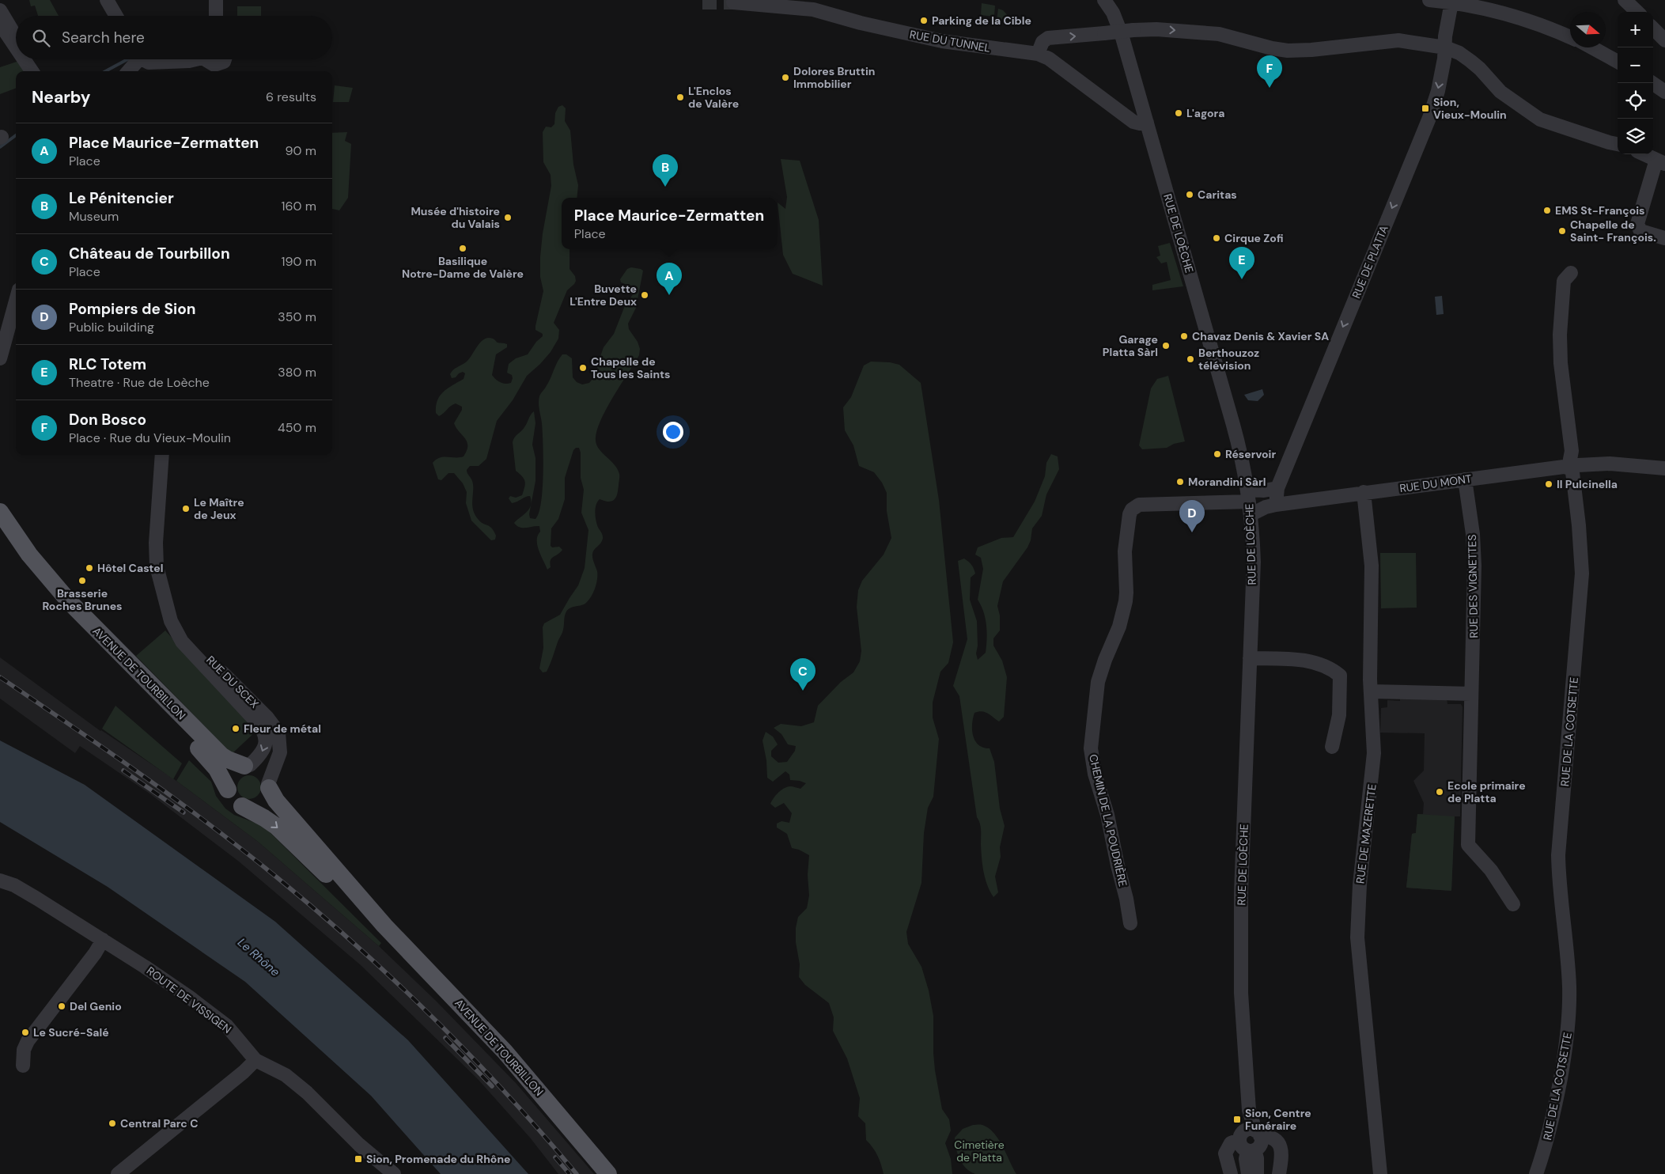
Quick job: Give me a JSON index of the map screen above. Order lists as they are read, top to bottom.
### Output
{
  "streets": {
    "main road": ["AVENUE DE TOURBILLON"],
    "street": [
      "RUE DU TUNNEL",
      "RUE DE LOÈCHE",
      "RUE DE PLATTA",
      "RUE DU MONT",
      "RUE DES VIGNETTES",
      "RUE DU SCEX",
      "RUE DE LA COTSETTE",
      "CHEMIN DE LA POUDRIÈRE",
      "RUE DE MAZERETTE",
      "ROUTE DE VISSIGEN"
    ]
  },
  "crossings": [
    ["RUE DU TUNNEL", "RUE DE LOÈCHE"],
    ["RUE DE LOÈCHE", "RUE DU MONT"],
    ["RUE DE LOÈCHE", "CHEMIN DE LA POUDRIÈRE"],
    ["RUE DE PLATTA", "RUE DU MONT"],
    ["RUE DU MONT", "RUE DES VIGNETTES"],
    ["RUE DU MONT", "RUE DE LA COTSETTE"],
    ["RUE DU MONT", "CHEMIN DE LA POUDRIÈRE"],
    ["RUE DU MONT", "RUE DE MAZERETTE"],
    ["AVENUE DE TOURBILLON", "RUE DU SCEX"]
  ],
  "one_way": ["RUE DE PLATTA"],
  "water": ["Le Rhône"],
  "parks": ["Cimetière de Platta"],
  "places": {
    "other": [
      "Parking de la Cible",
      "Dolores Bruttin Immobilier",
      "L'Enclos de Valère",
      "L'agora",
      "Caritas",
      "EMS St-François",
      "Musée d'histoire du Valais",
      "Chapelle de Saint- François.",
      "Cirque Zofi",
      "Basilique Notre-Dame de Valère",
      "Buvette L'Entre Deux",
      "Chavaz Denis & Xavier SA",
      "Garage Platta Sàrl",
      "Berthouzoz télévision",
      "Chapelle de Tous les Saints",
      "Réservoir",
      "Morandini Sàrl",
      "Il Pulcinella",
      "Le Maître de Jeux",
      "Hôtel Castel",
      "Brasserie Roches Brunes",
      "Fleur de métal",
      "Ecole primaire de Platta",
      "Del Genio",
      "Le Sucré-Salé",
      "Central Parc C"
    ],
    "transit": ["Sion, Vieux-Moulin", "Sion, Centre Funéraire", "Sion, Promenade du Rhône"]
  },
  "north": "right",
  "page": {
    "map_buttons": ["+", "−"],
    "search": "Search here",
    "pins": [
      "F",
      "B",
      "E",
      "A",
      "D",
      "C"
    ],
    "heading": ["Nearby", "6 results"],
    "list": [
      {
        "mark": "A",
        "name": "Place Maurice-Zermatten",
        "note": "Place",
        "value": "90 m"
      },
      {
        "mark": "B",
        "name": "Le Pénitencier",
        "note": "Museum",
        "value": "160 m"
      },
      {
        "mark": "C",
        "name": "Château de Tourbillon",
        "note": "Place",
        "value": "190 m"
      },
      {
        "mark": "D",
        "name": "Pompiers de Sion",
        "note": "Public building",
        "value": "350 m"
      },
      {
        "mark": "E",
        "name": "RLC Totem",
        "note": "Theatre · Rue de Loèche",
        "value": "380 m"
      },
      {
        "mark": "F",
        "name": "Don Bosco",
        "note": "Place · Rue du Vieux-Moulin",
        "value": "450 m"
      }
    ],
    "popup": ["Place Maurice-Zermatten", "Place"]
  }
}
